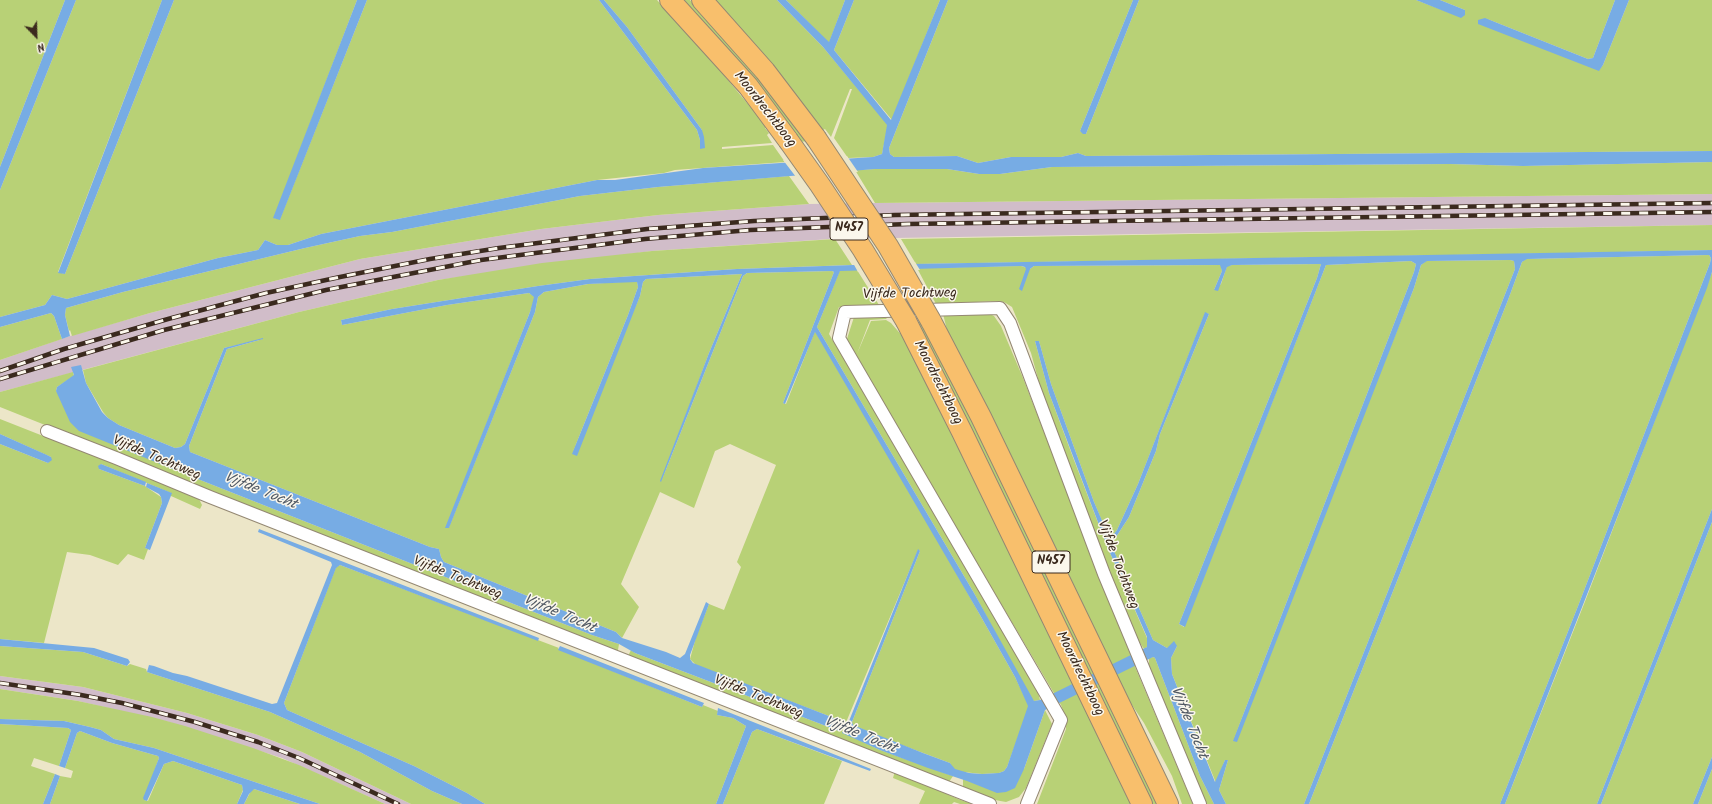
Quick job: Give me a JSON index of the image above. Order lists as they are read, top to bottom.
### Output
{
  "streets": {
    "main road": ["Moordrechtboog", "N457"],
    "street": ["Vijfde Tochtweg"]
  },
  "water": ["Vijfde Tocht"],
  "north": "bottom right"
}
